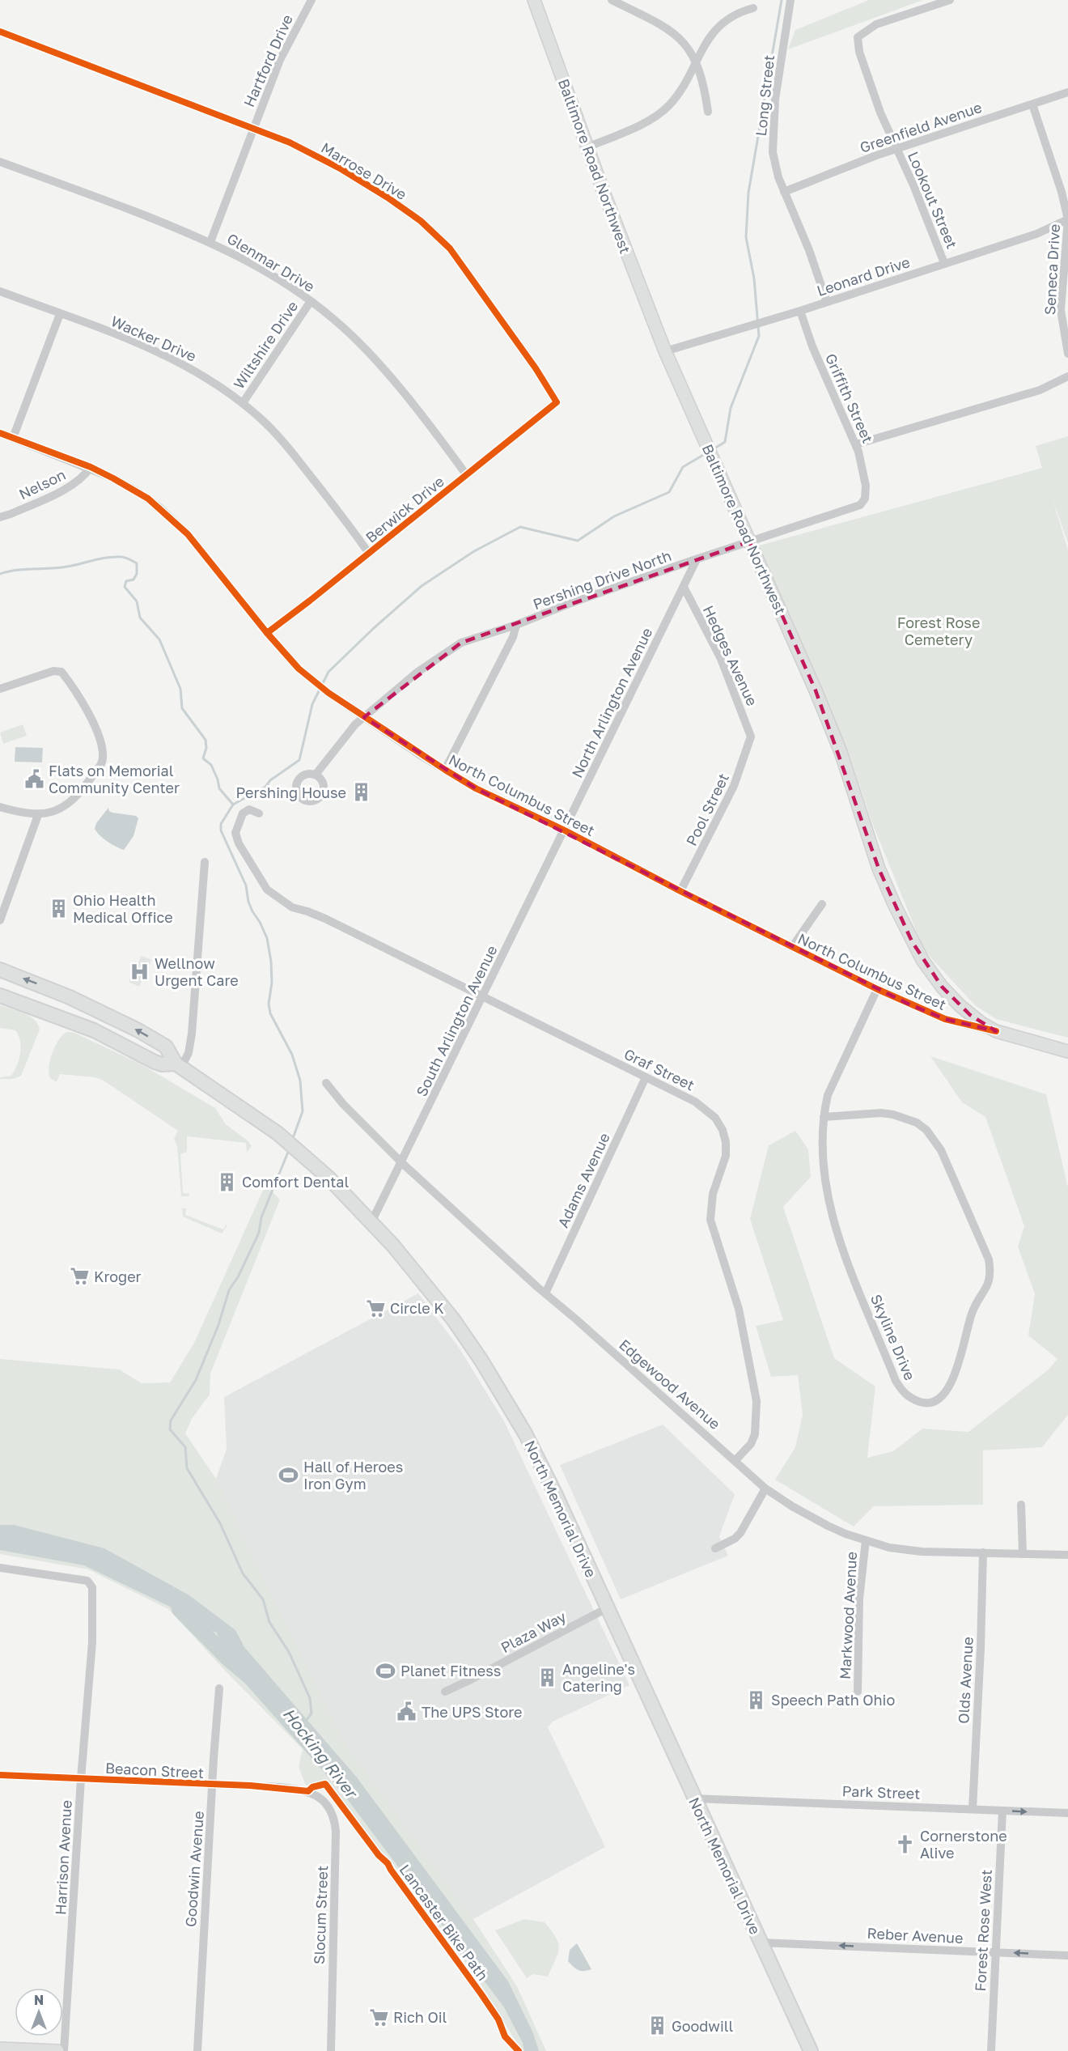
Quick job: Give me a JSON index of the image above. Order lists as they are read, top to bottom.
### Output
{
  "streets": {
    "main road": ["Baltimore Road Northwest", "North Columbus Street", "North Memorial Drive"],
    "street": [
      "Hartford Drive",
      "Long Street",
      "Greenfield Avenue",
      "Marrose Drive",
      "Lookout Street",
      "Glenmar Drive",
      "Seneca Drive",
      "Leonard Drive",
      "Wacker Drive",
      "Wiltshire Drive",
      "Griffith Street",
      "Nelson",
      "Berwick Drive",
      "Pershing Drive North",
      "Hedges Avenue",
      "North Arlington Avenue",
      "Pool Street",
      "South Arlington Avenue",
      "Graf Street",
      "Adams Avenue",
      "Skyline Drive",
      "Edgewood Avenue",
      "Markwood Avenue",
      "Plaza Way",
      "Olds Avenue",
      "Beacon Street",
      "Park Street",
      "Harrison Avenue",
      "Goodwin Avenue",
      "Slocum Street",
      "Forest Rose West",
      "Reber Avenue"
    ],
    "cycle path": ["Lancaster Bike Path"]
  },
  "crossings": [
    ["Hartford Drive", "Marrose Drive"],
    ["Hartford Drive", "Glenmar Drive"],
    ["Long Street", "Greenfield Avenue"],
    ["Long Street", "Leonard Drive"],
    ["Greenfield Avenue", "Lookout Street"],
    ["Greenfield Avenue", "Seneca Drive"],
    ["Baltimore Road Northwest", "Leonard Drive"],
    ["Baltimore Road Northwest", "Pershing Drive North"],
    ["Baltimore Road Northwest", "North Columbus Street"],
    ["Marrose Drive", "Berwick Drive"],
    ["Lookout Street", "Leonard Drive"],
    ["Glenmar Drive", "Wiltshire Drive"],
    ["Glenmar Drive", "Berwick Drive"],
    ["Seneca Drive", "Leonard Drive"],
    ["Leonard Drive", "Griffith Street"],
    ["Wacker Drive", "Wiltshire Drive"],
    ["Wacker Drive", "Berwick Drive"],
    ["Griffith Street", "Pershing Drive North"],
    ["Nelson", "North Columbus Street"],
    ["Berwick Drive", "North Columbus Street"],
    ["Pershing Drive North", "North Arlington Avenue"],
    ["Pershing Drive North", "North Columbus Street"],
    ["Hedges Avenue", "North Arlington Avenue"],
    ["Hedges Avenue", "Pool Street"],
    ["North Arlington Avenue", "North Columbus Street"],
    ["North Arlington Avenue", "South Arlington Avenue"],
    ["North Columbus Street", "Pool Street"],
    ["North Columbus Street", "South Arlington Avenue"],
    ["North Columbus Street", "Skyline Drive"],
    ["South Arlington Avenue", "Graf Street"],
    ["South Arlington Avenue", "Edgewood Avenue"],
    ["South Arlington Avenue", "North Memorial Drive"],
    ["Graf Street", "Adams Avenue"],
    ["Graf Street", "Edgewood Avenue"],
    ["Adams Avenue", "Edgewood Avenue"],
    ["Edgewood Avenue", "Markwood Avenue"],
    ["Edgewood Avenue", "Olds Avenue"],
    ["North Memorial Drive", "Plaza Way"],
    ["North Memorial Drive", "Park Street"],
    ["North Memorial Drive", "Reber Avenue"],
    ["Olds Avenue", "Park Street"],
    ["Beacon Street", "Harrison Avenue"],
    ["Beacon Street", "Goodwin Avenue"],
    ["Beacon Street", "Slocum Street"],
    ["Park Street", "Forest Rose West"],
    ["Forest Rose West", "Reber Avenue"]
  ],
  "one_way": ["Reber Avenue"],
  "water": ["Hocking River"],
  "parks": ["Forest Rose Cemetery"],
  "places": {
    "public building": ["Flats on Memorial Community Center", "The UPS Store"],
    "building": [
      "Pershing House",
      "Ohio Health Medical Office",
      "Comfort Dental",
      "Angeline's Catering",
      "Speech Path Ohio",
      "Goodwill"
    ],
    "hospital": ["Wellnow Urgent Care"],
    "supermarket": ["Kroger", "Circle K", "Rich Oil"],
    "sports": ["Hall of Heroes Iron Gym", "Planet Fitness"],
    "church": ["Cornerstone Alive"]
  },
  "north": "top"
}
